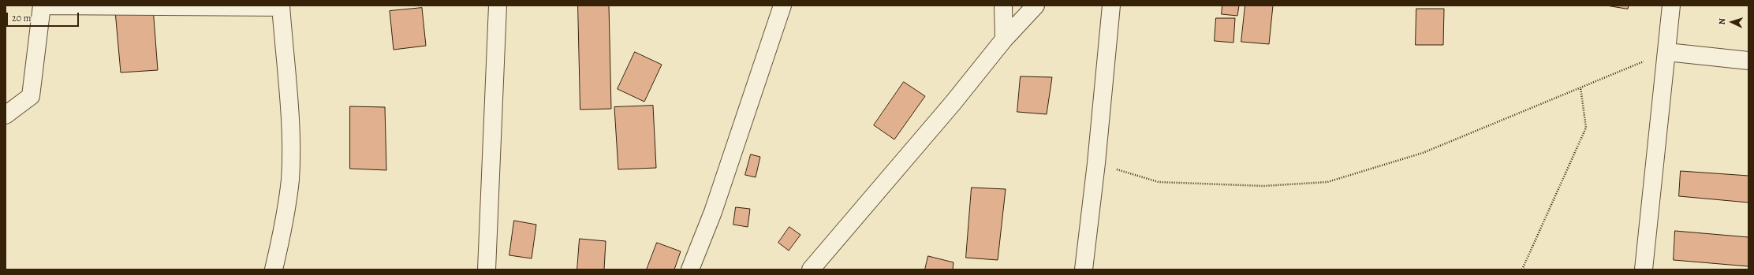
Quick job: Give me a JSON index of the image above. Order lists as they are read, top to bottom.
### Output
{
  "scale_bar": "20 m",
  "north": "left"
}
